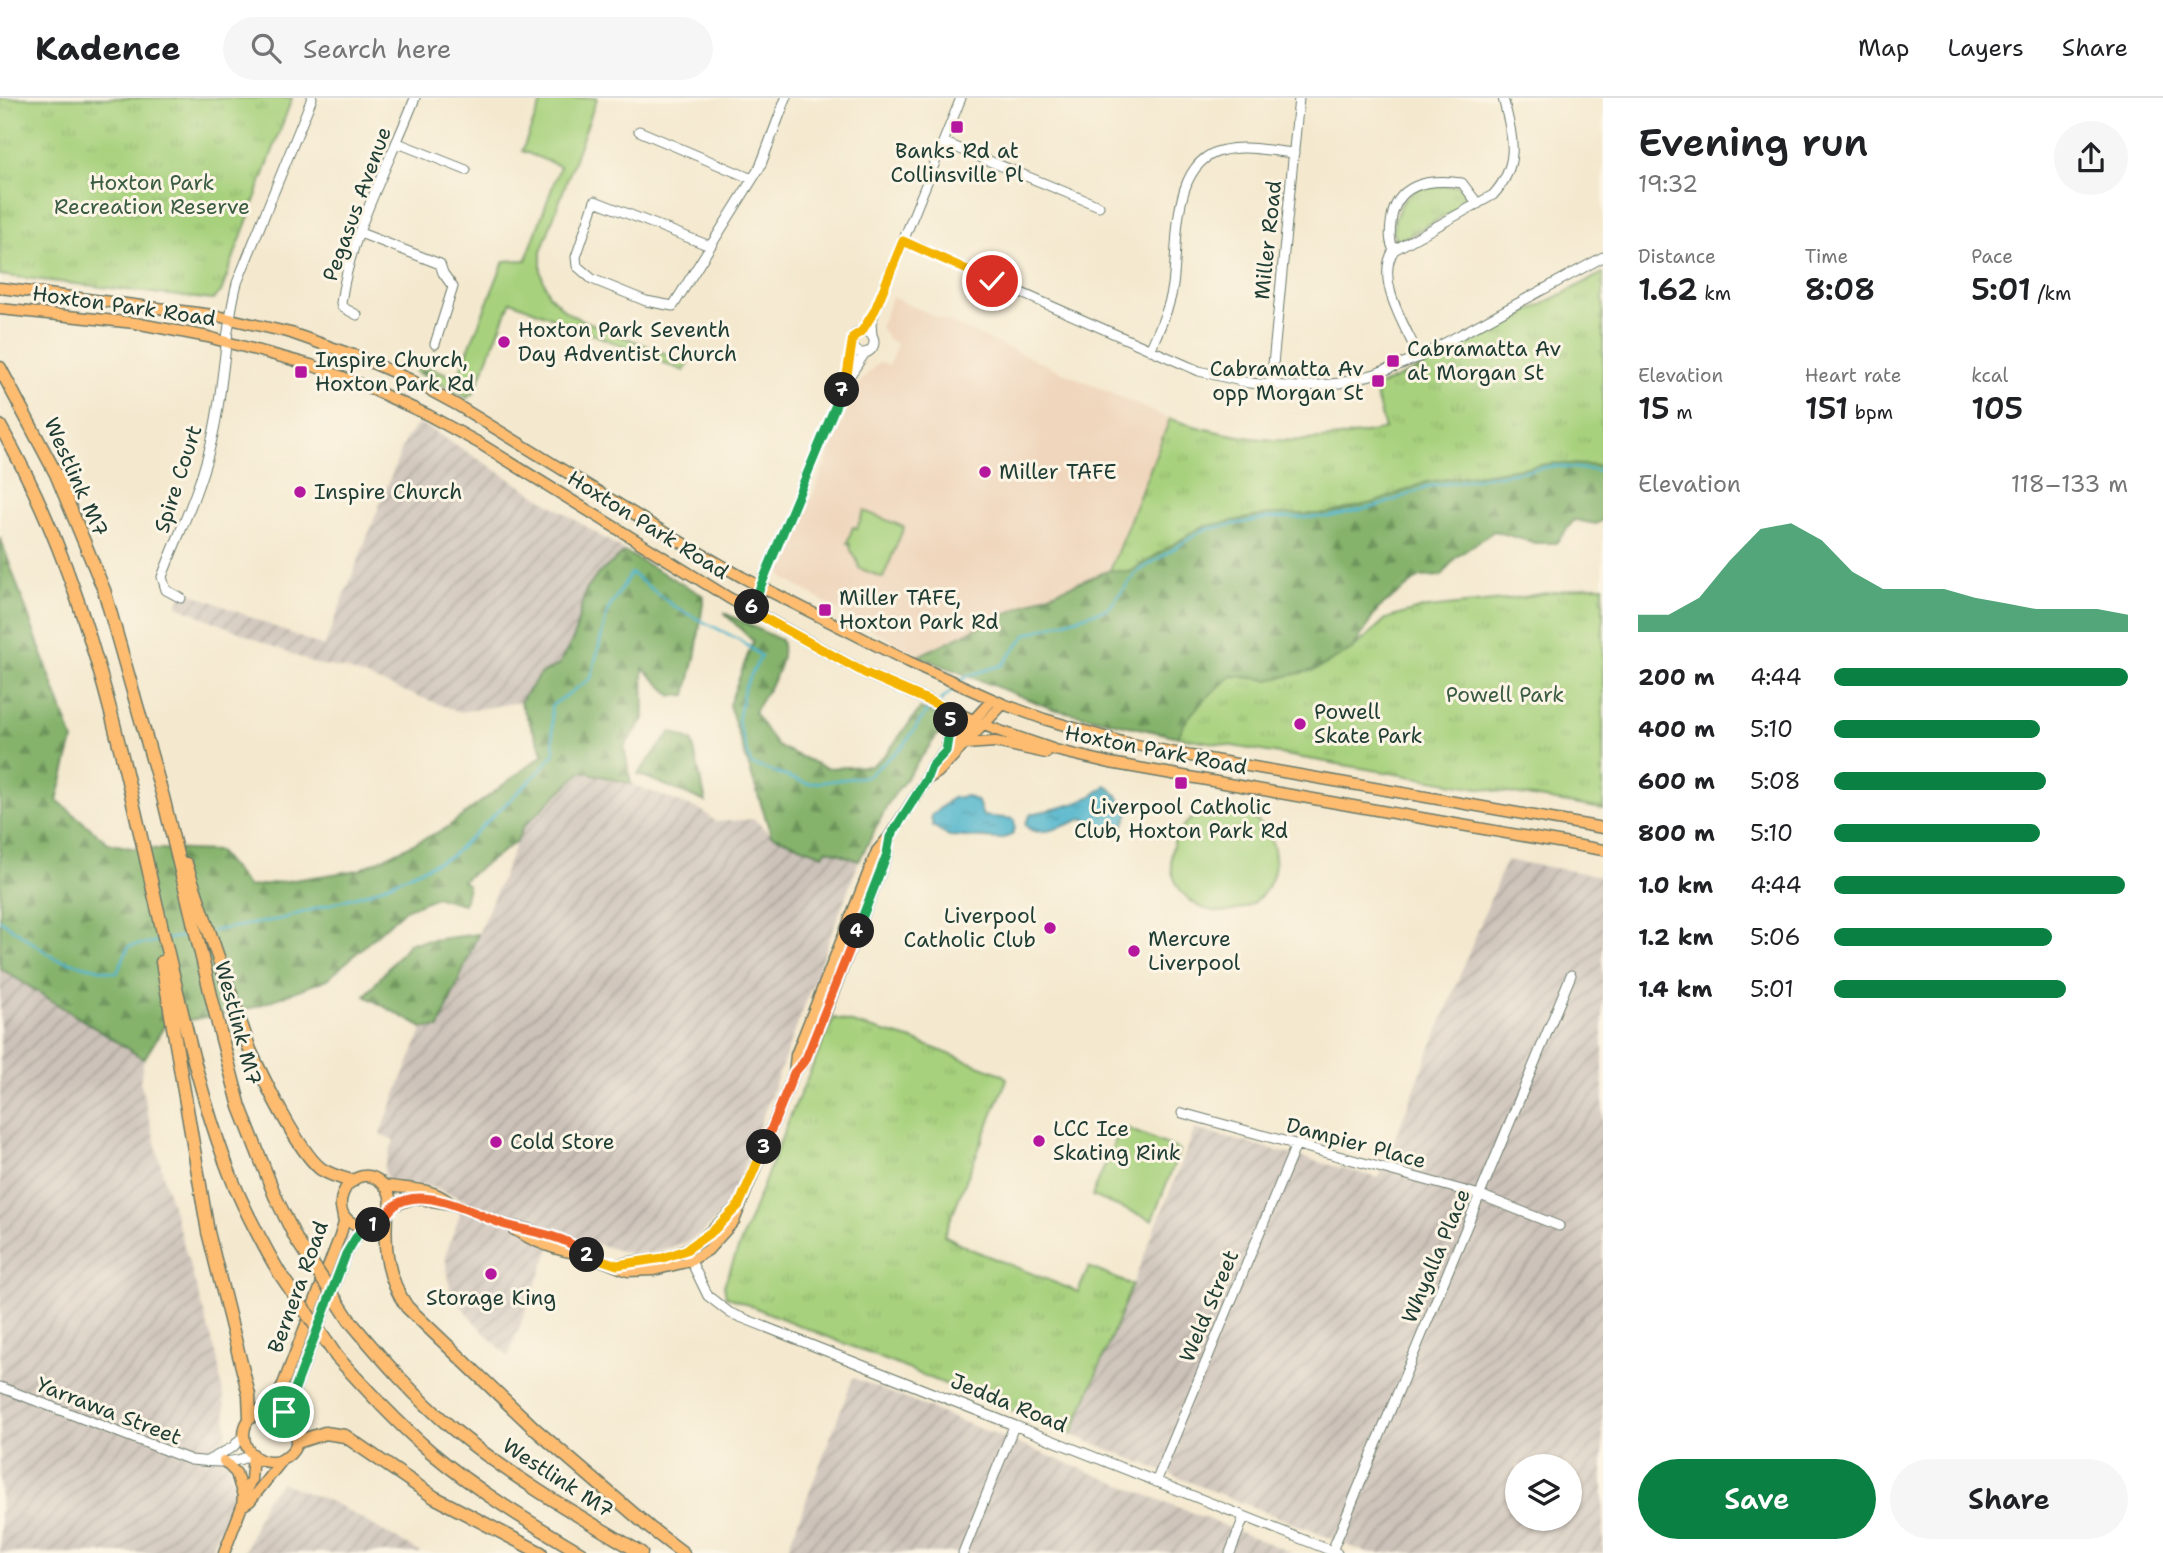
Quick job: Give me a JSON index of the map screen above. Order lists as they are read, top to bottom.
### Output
{
  "streets": {
    "highway": ["Westlink M7"],
    "main road": ["Hoxton Park Road", "Bernera Road"],
    "street": [
      "Pegasus Avenue",
      "Miller Road",
      "Spire Court",
      "Dampier Place",
      "Whyalla Place",
      "Weld Street",
      "Jedda Road",
      "Yarrawa Street"
    ]
  },
  "crossings": [
    ["Hoxton Park Road", "Spire Court"],
    ["Dampier Place", "Whyalla Place"],
    ["Dampier Place", "Weld Street"],
    ["Whyalla Place", "Jedda Road"],
    ["Bernera Road", "Yarrawa Street"],
    ["Weld Street", "Jedda Road"]
  ],
  "parks": ["Hoxton Park Recreation Reserve", "Powell Park"],
  "places": {
    "transit": [
      "Banks Rd at Collinsville Pl",
      "Cabramatta Av at Morgan St",
      "Inspire Church, Hoxton Park Rd",
      "Cabramatta Av opp Morgan St",
      "Miller TAFE, Hoxton Park Rd",
      "Liverpool Catholic Club, Hoxton Park Rd"
    ],
    "other": [
      "Hoxton Park Seventh Day Adventist Church",
      "Miller TAFE",
      "Inspire Church",
      "Powell Skate Park",
      "Liverpool Catholic Club",
      "Mercure Liverpool",
      "LCC Ice Skating Rink",
      "Cold Store",
      "Storage King"
    ]
  },
  "page": {
    "header": "Kadence",
    "search": "Search here",
    "nav": ["Map", "Layers", "Share"],
    "heading": ["Evening run", "19:32"],
    "stats": [
      ["Distance", "1.62 km"],
      ["Time", "8:08"],
      ["Pace", "5:01 /km"],
      ["Elevation", "15 m"],
      ["Heart rate", "151 bpm"],
      ["kcal", "105"]
    ],
    "pins": [
      "7",
      "6",
      "5",
      "4",
      "3",
      "1",
      "2"
    ],
    "chart": ["Elevation", "118–133 m"],
    "list": [
      {
        "name": "200 m",
        "note": "4:44"
      },
      {
        "name": "400 m",
        "note": "5:10"
      },
      {
        "name": "600 m",
        "note": "5:08"
      },
      {
        "name": "800 m",
        "note": "5:10"
      },
      {
        "name": "1.0 km",
        "note": "4:44"
      },
      {
        "name": "1.2 km",
        "note": "5:06"
      },
      {
        "name": "1.4 km",
        "note": "5:01"
      }
    ],
    "buttons": ["Save", "Share"]
  }
}
